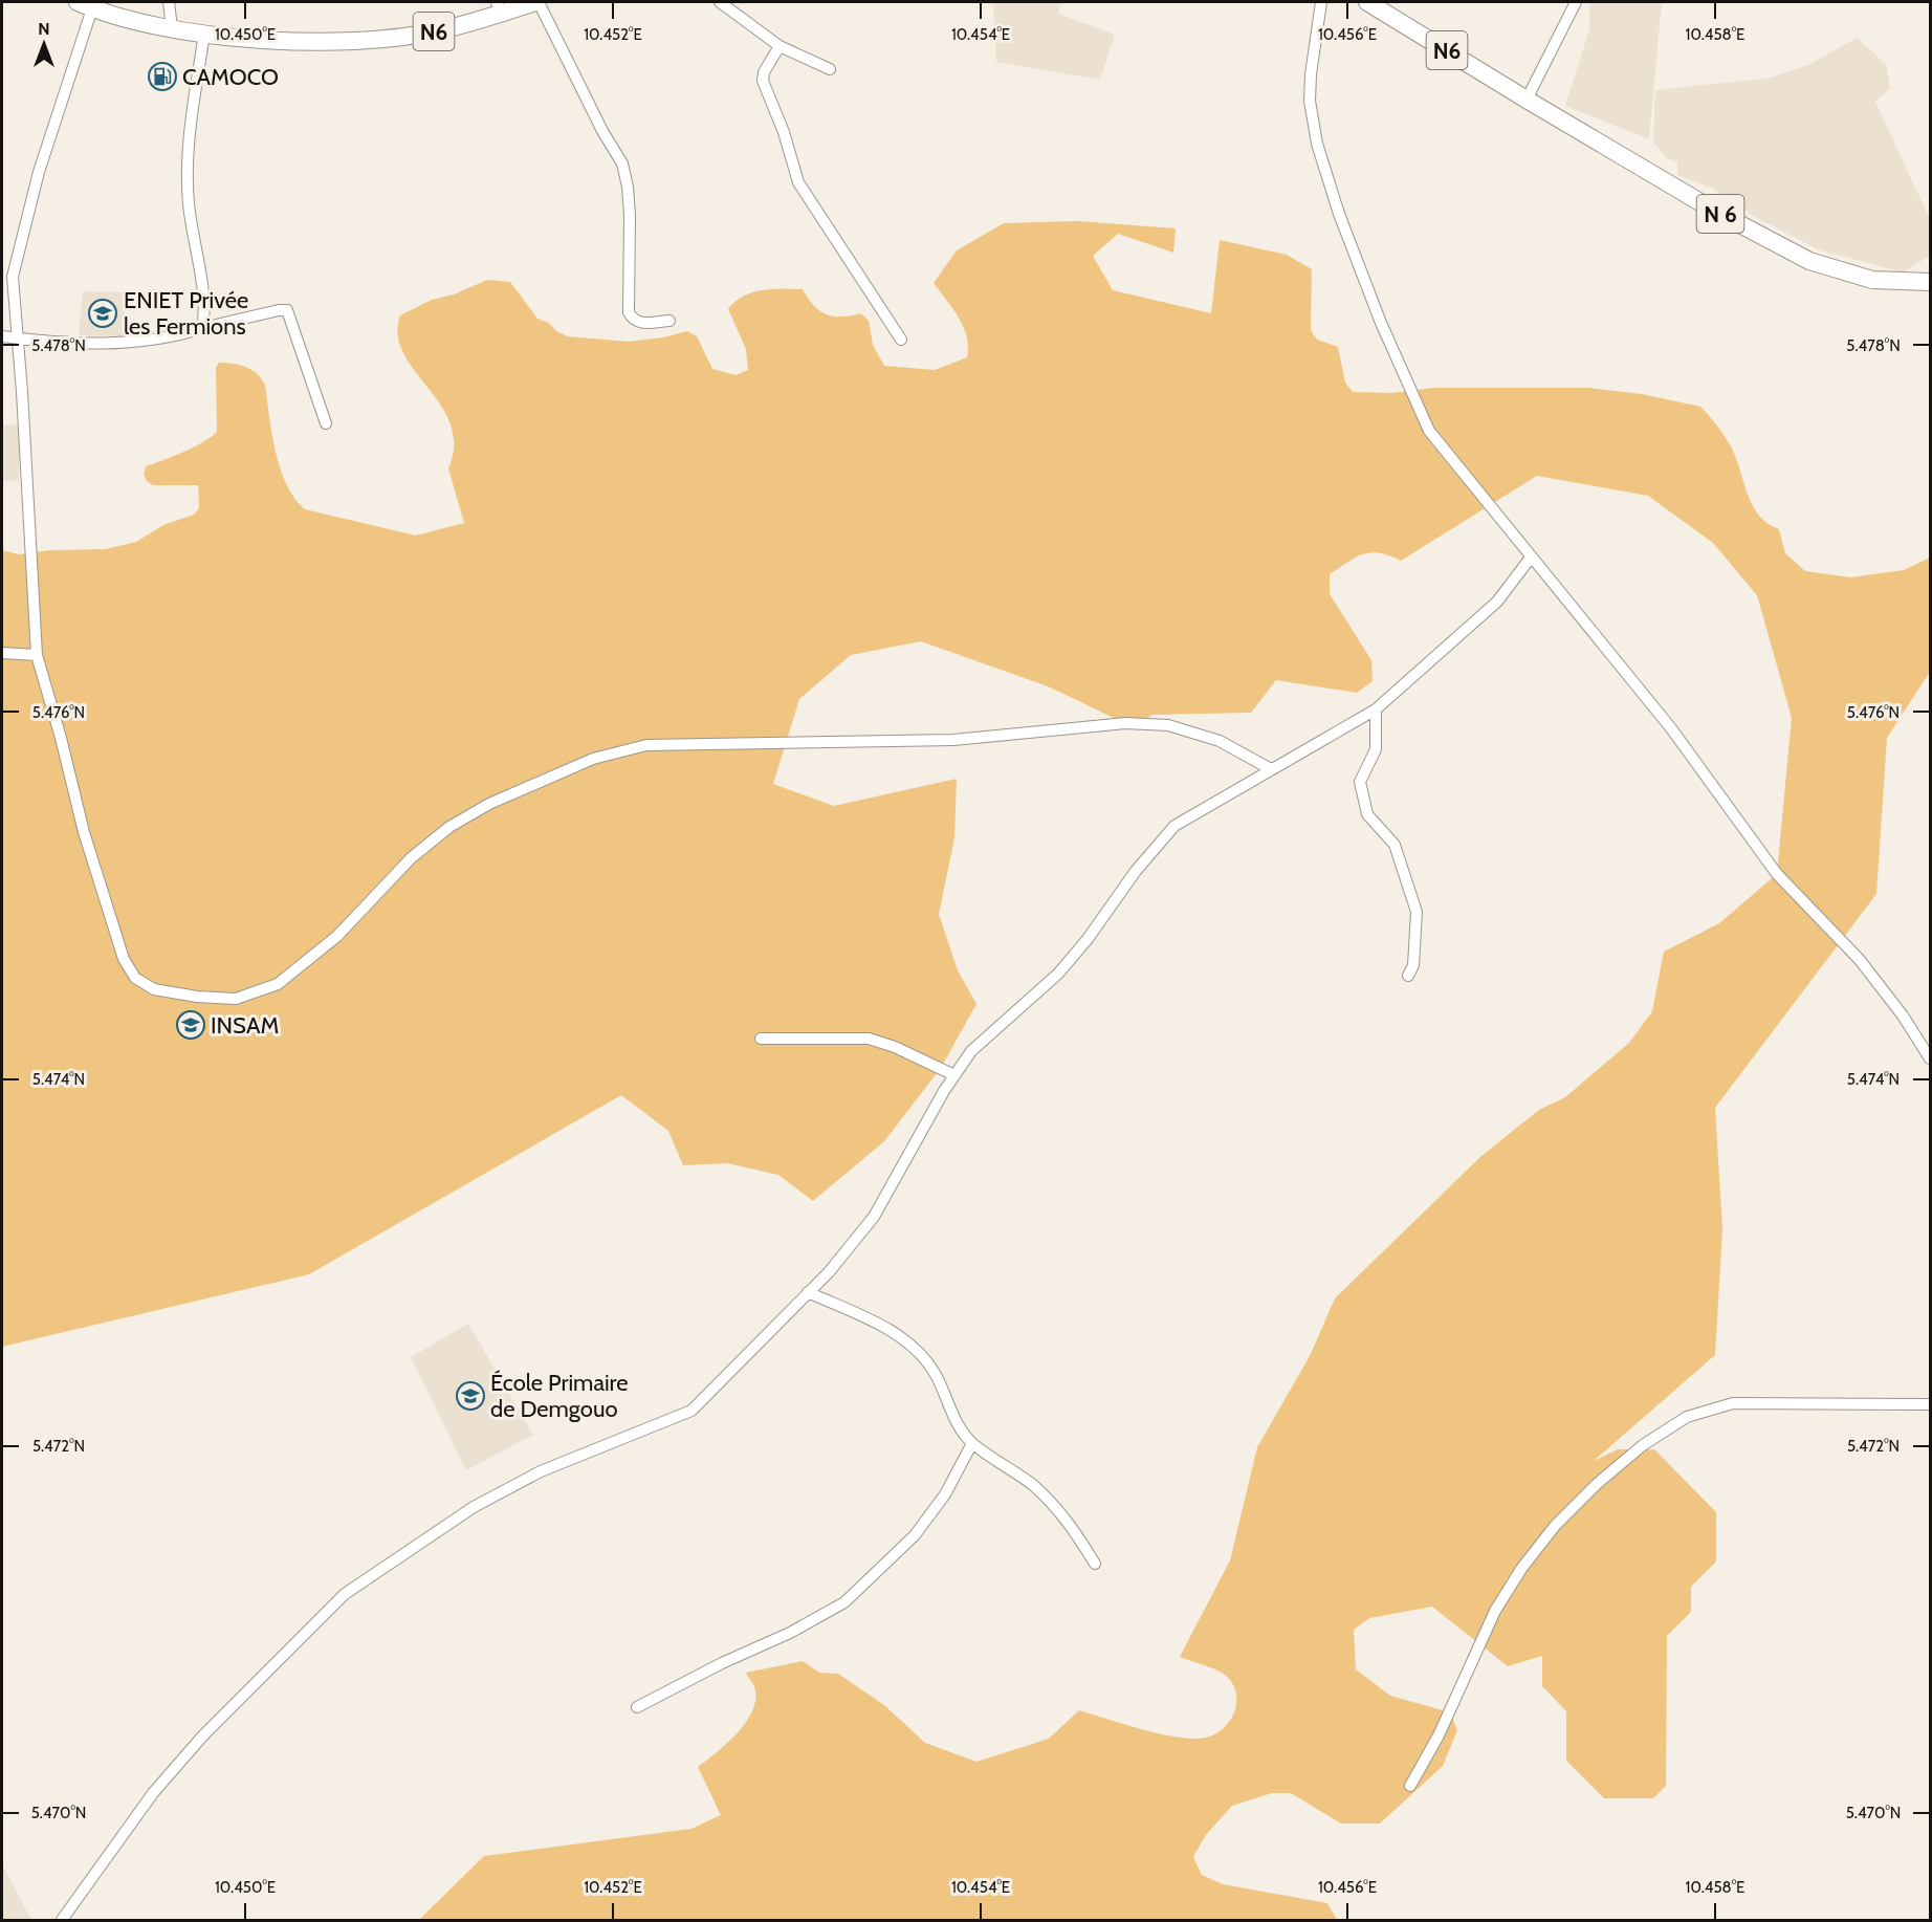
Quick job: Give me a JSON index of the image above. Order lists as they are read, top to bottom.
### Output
{
  "streets": {
    "highway": ["N6", "N 6"]
  },
  "crossings": [
    ["N6", "N 6"]
  ],
  "places": {
    "fuel station": ["CAMOCO"],
    "school or university": ["ENIET Privée les Fermions", "INSAM", "École Primaire de Demgouo"]
  },
  "north": "top",
  "coordinates": [
    "10.450°E",
    "10.452°E",
    "10.454°E",
    "10.456°E",
    "10.458°E",
    "5.478°N",
    "5.476°N",
    "5.474°N",
    "5.472°N",
    "5.470°N"
  ]
}
